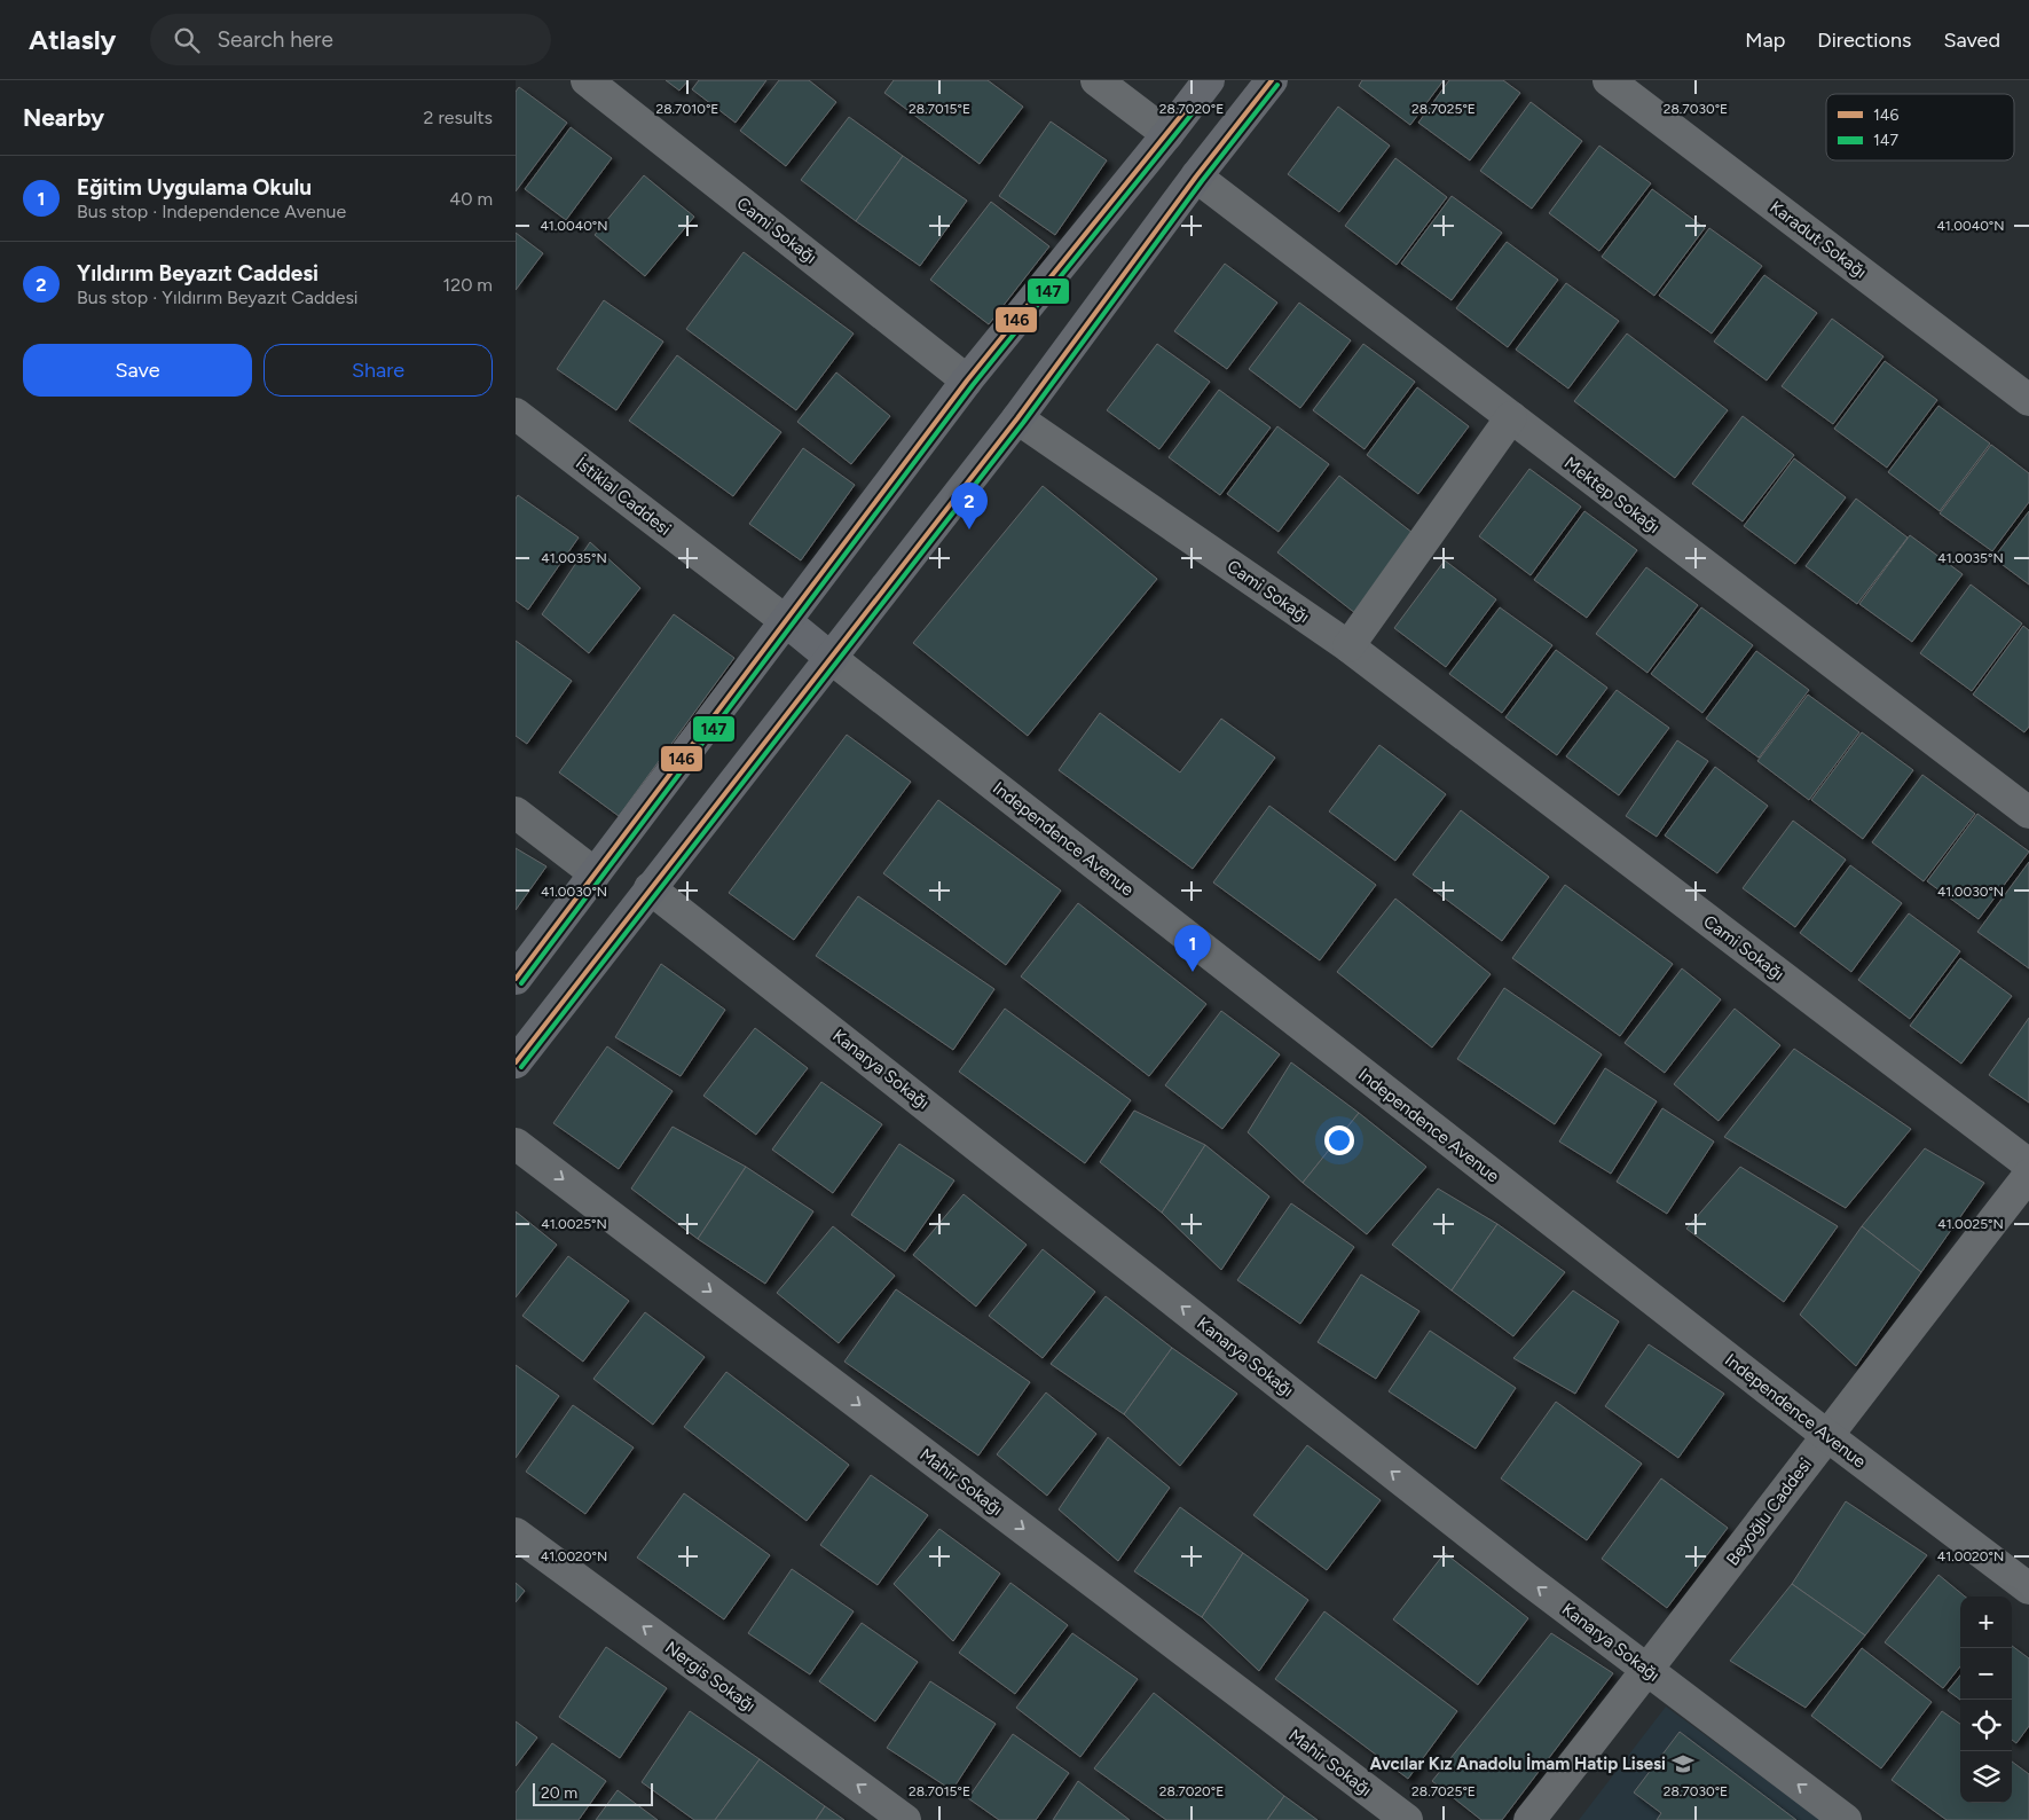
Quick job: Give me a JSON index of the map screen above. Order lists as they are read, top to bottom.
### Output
{
  "streets": {
    "street": [
      "Cami Sokağı",
      "Karadut Sokağı",
      "Mektep Sokağı",
      "İstiklal Caddesi",
      "Independence Avenue",
      "Kanarya Sokağı",
      "Mahir Sokağı",
      "Beyoğlu Caddesi",
      "Nergis Sokağı"
    ]
  },
  "crossings": [
    ["Independence Avenue", "Beyoğlu Caddesi"],
    ["Kanarya Sokağı", "Beyoğlu Caddesi"]
  ],
  "one_way": ["Kanarya Sokağı", "Mahir Sokağı", "Nergis Sokağı"],
  "places": {
    "school or university": ["Avcılar Kız Anadolu İmam Hatip Lisesi"]
  },
  "lines": ["transit line 146", "transit line 147"],
  "legend": ["146", "147"],
  "scale_bar": "20 m",
  "page": {
    "header": "Atlasly",
    "search": "Search here",
    "nav": ["Map", "Directions", "Saved"],
    "heading": ["Nearby", "2 results"],
    "list": [
      {
        "mark": "1",
        "name": "Eğitim Uygulama Okulu",
        "note": "Bus stop · Independence Avenue",
        "value": "40 m"
      },
      {
        "mark": "2",
        "name": "Yıldırım Beyazıt Caddesi",
        "note": "Bus stop · Yıldırım Beyazıt Caddesi",
        "value": "120 m"
      }
    ],
    "buttons": ["Save", "Share"],
    "pins": ["2", "1"],
    "map_buttons": ["+", "−"],
    "scale": "20 m"
  },
  "coordinates": [
    "28.7010°E",
    "28.7015°E",
    "28.7020°E",
    "28.7025°E",
    "28.7030°E",
    "41.0040°N",
    "41.0035°N",
    "41.0030°N",
    "41.0025°N",
    "41.0020°N"
  ]
}
